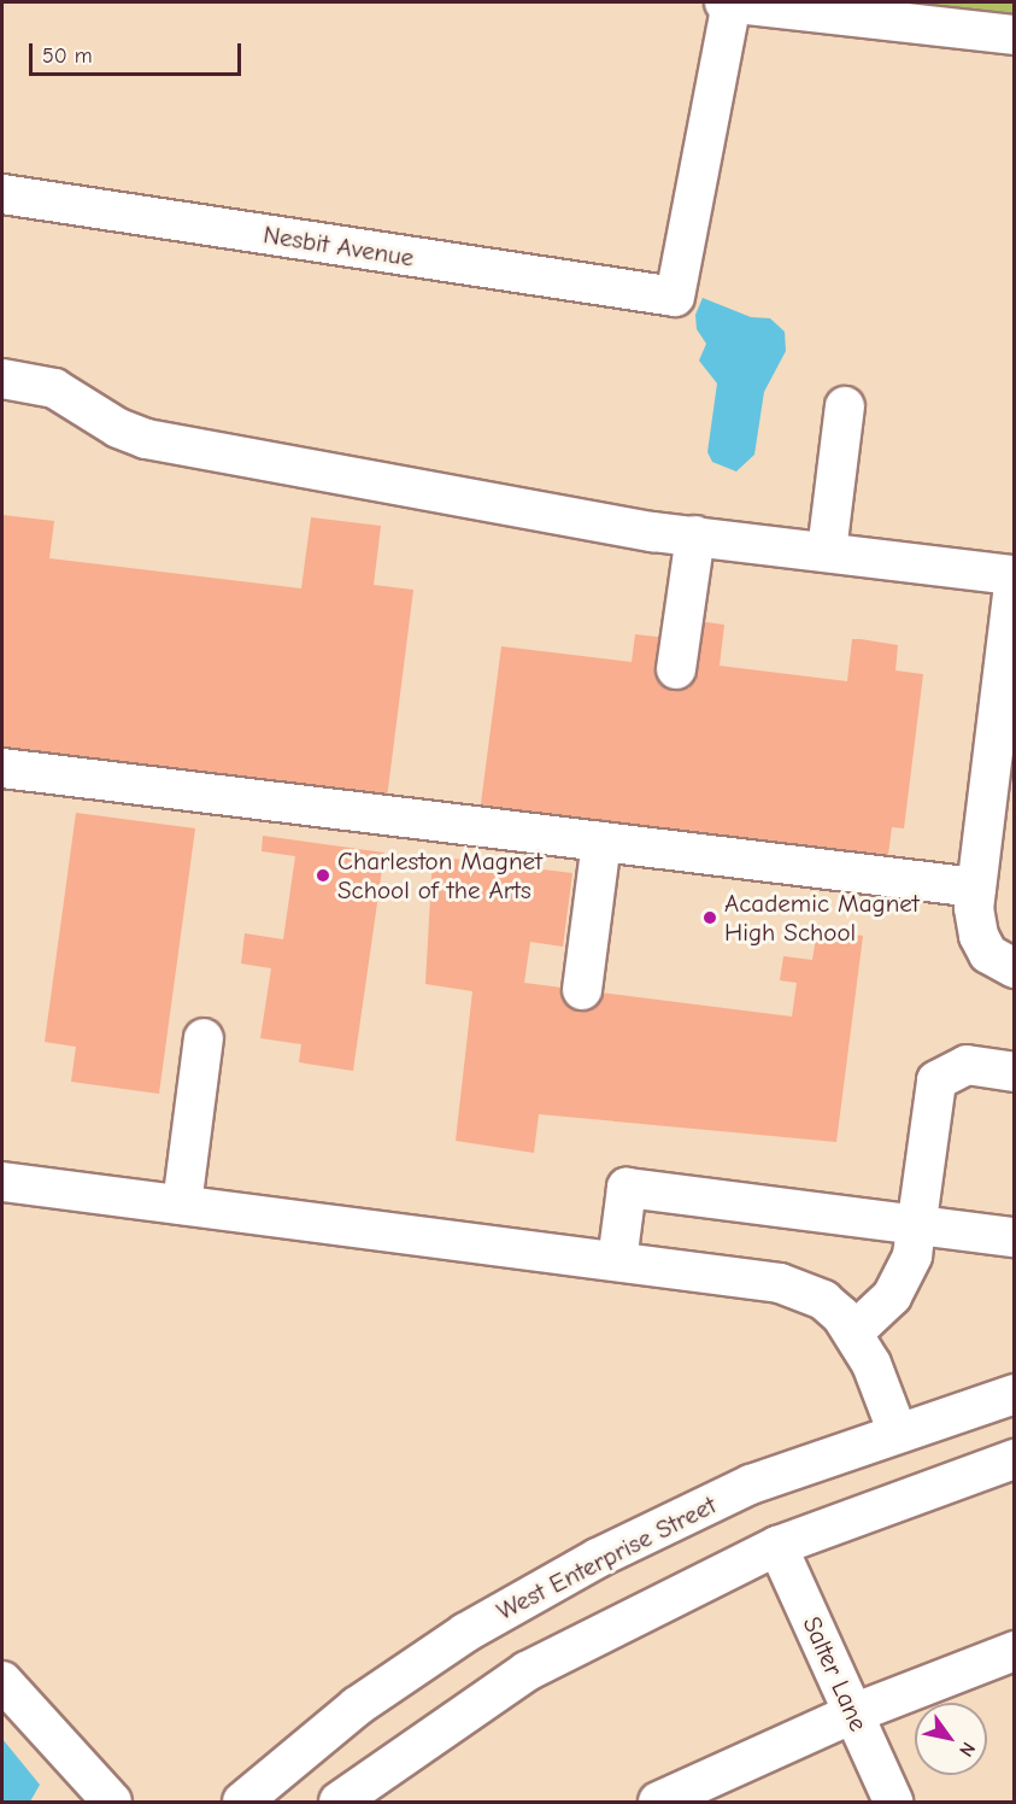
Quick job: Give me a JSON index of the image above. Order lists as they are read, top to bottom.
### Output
{
  "streets": {
    "street": ["Nesbit Avenue", "West Enterprise Street", "Salter Lane"]
  },
  "places": ["Charleston Magnet School of the Arts", "Academic Magnet High School"],
  "scale_bar": "50 m",
  "north": "bottom right"
}
